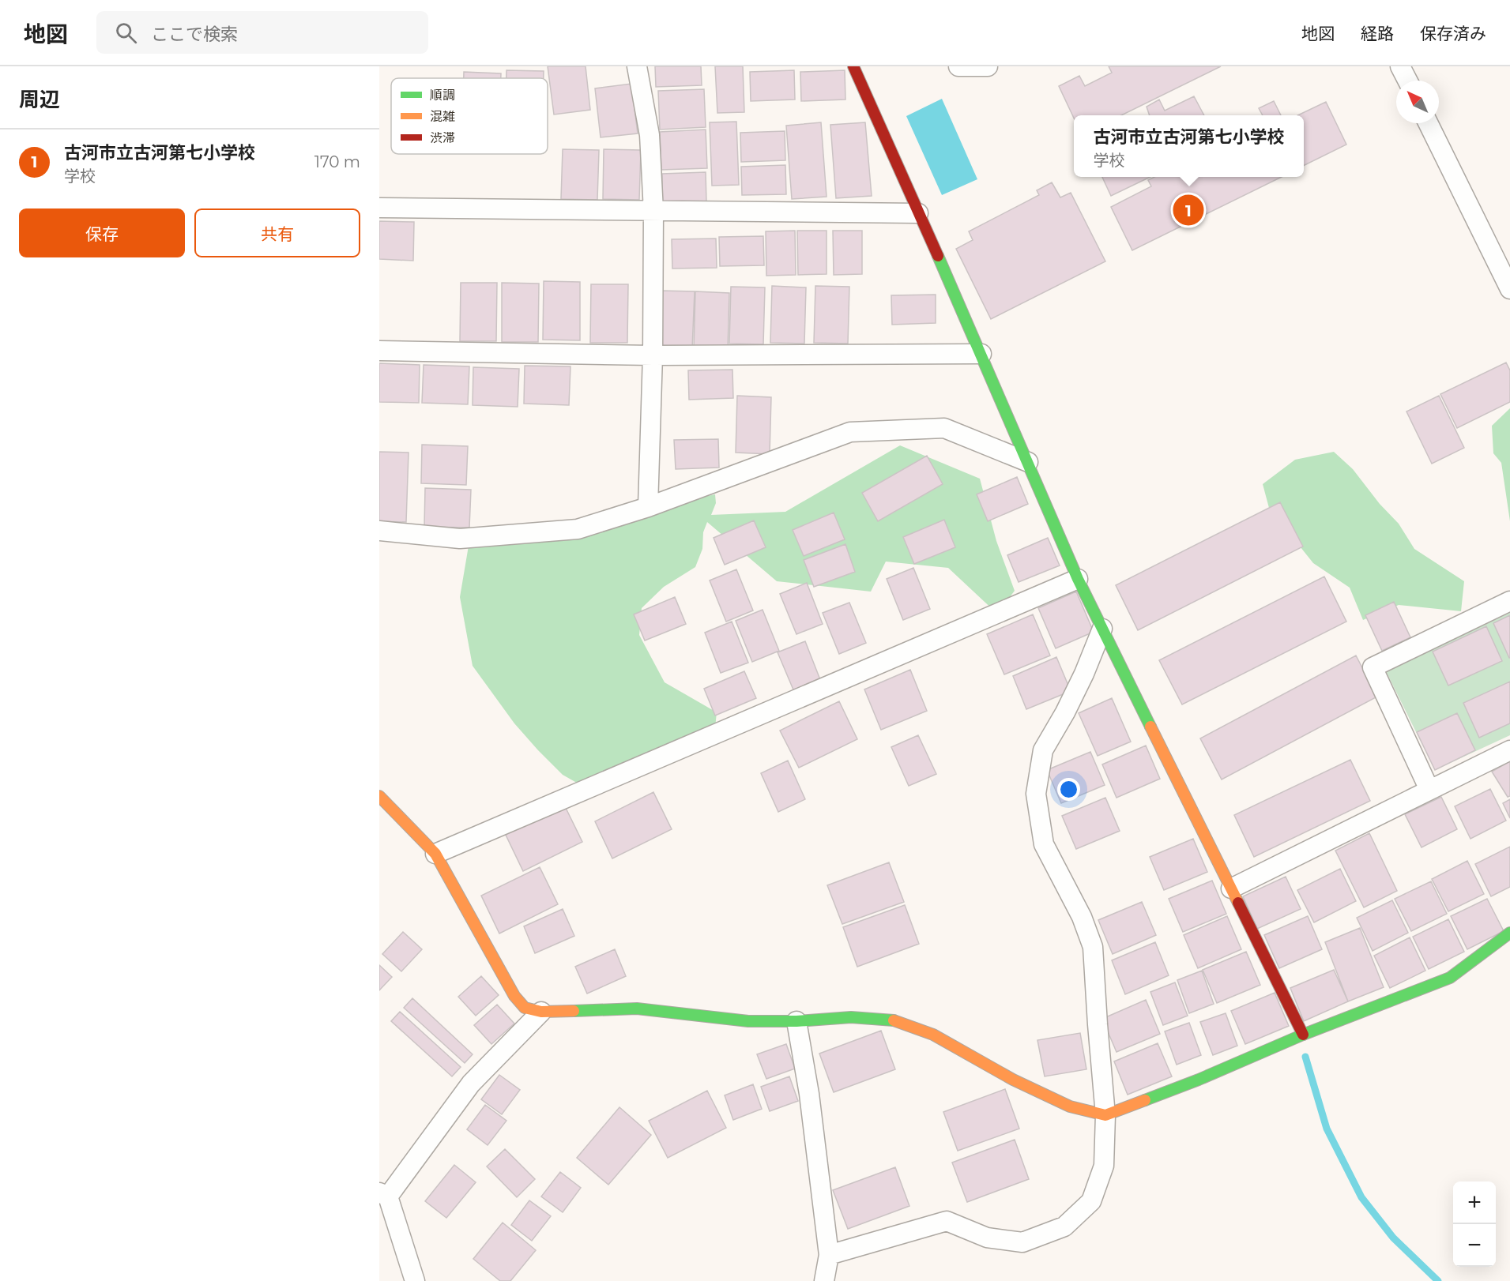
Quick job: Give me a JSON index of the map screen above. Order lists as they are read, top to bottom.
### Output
{
  "legend": ["順調", "混雑", "渋滞"],
  "north": "top left",
  "page": {
    "header": "地図",
    "search": "ここで検索",
    "nav": ["地図", "経路", "保存済み"],
    "heading": "周辺",
    "popup": ["古河市立古河第七小学校", "学校"],
    "list": [
      {
        "mark": "1",
        "name": "古河市立古河第七小学校",
        "note": "学校",
        "value": "170 m"
      }
    ],
    "pins": "1",
    "buttons": ["保存", "共有"],
    "map_buttons": ["+", "−"]
  }
}
